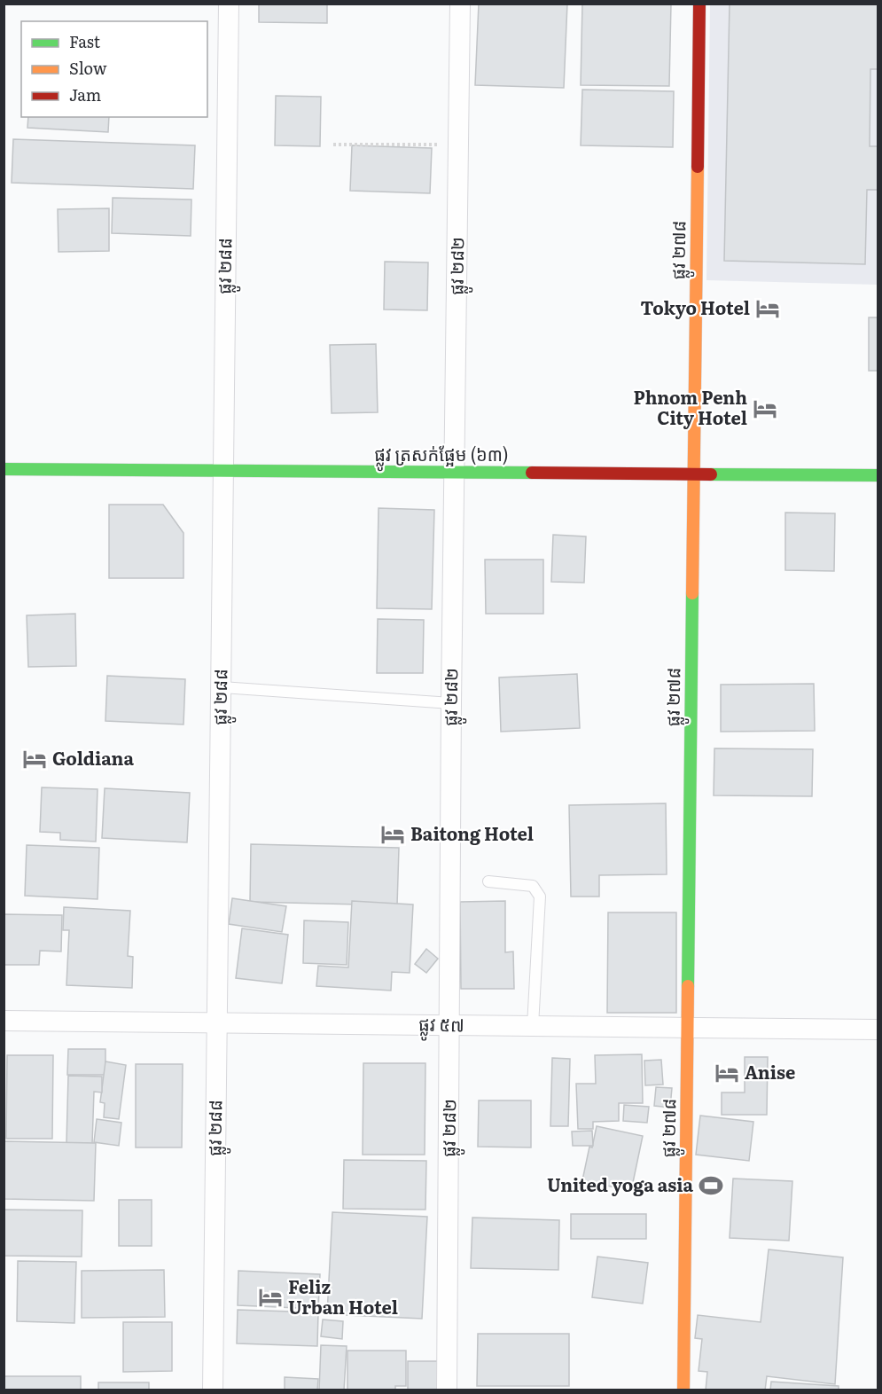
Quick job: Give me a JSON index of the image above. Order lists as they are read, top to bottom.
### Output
{
  "streets": {
    "street": [
      "ផ្លូវ ២៧៨",
      "ផ្លូវ ២៨៨",
      "ផ្លូវ ២៨២",
      "ផ្លូវ ត្រសក់ផ្អែម (៦៣)",
      "ផ្លូវ ៥៧"
    ]
  },
  "crossings": [
    ["ផ្លូវ ២៧៨", "ផ្លូវ ត្រសក់ផ្អែម (៦៣)"],
    ["ផ្លូវ ២៧៨", "ផ្លូវ ៥៧"],
    ["ផ្លូវ ២៨៨", "ផ្លូវ ត្រសក់ផ្អែម (៦៣)"],
    ["ផ្លូវ ២៨៨", "ផ្លូវ ៥៧"],
    ["ផ្លូវ ២៨២", "ផ្លូវ ត្រសក់ផ្អែម (៦៣)"],
    ["ផ្លូវ ២៨២", "ផ្លូវ ៥៧"]
  ],
  "places": {
    "hotel": [
      "Tokyo Hotel",
      "Phnom Penh City Hotel",
      "Goldiana",
      "Baitong Hotel",
      "Anise",
      "Feliz Urban Hotel"
    ],
    "sports": ["United yoga asia"]
  },
  "legend": ["Fast", "Slow", "Jam"]
}
